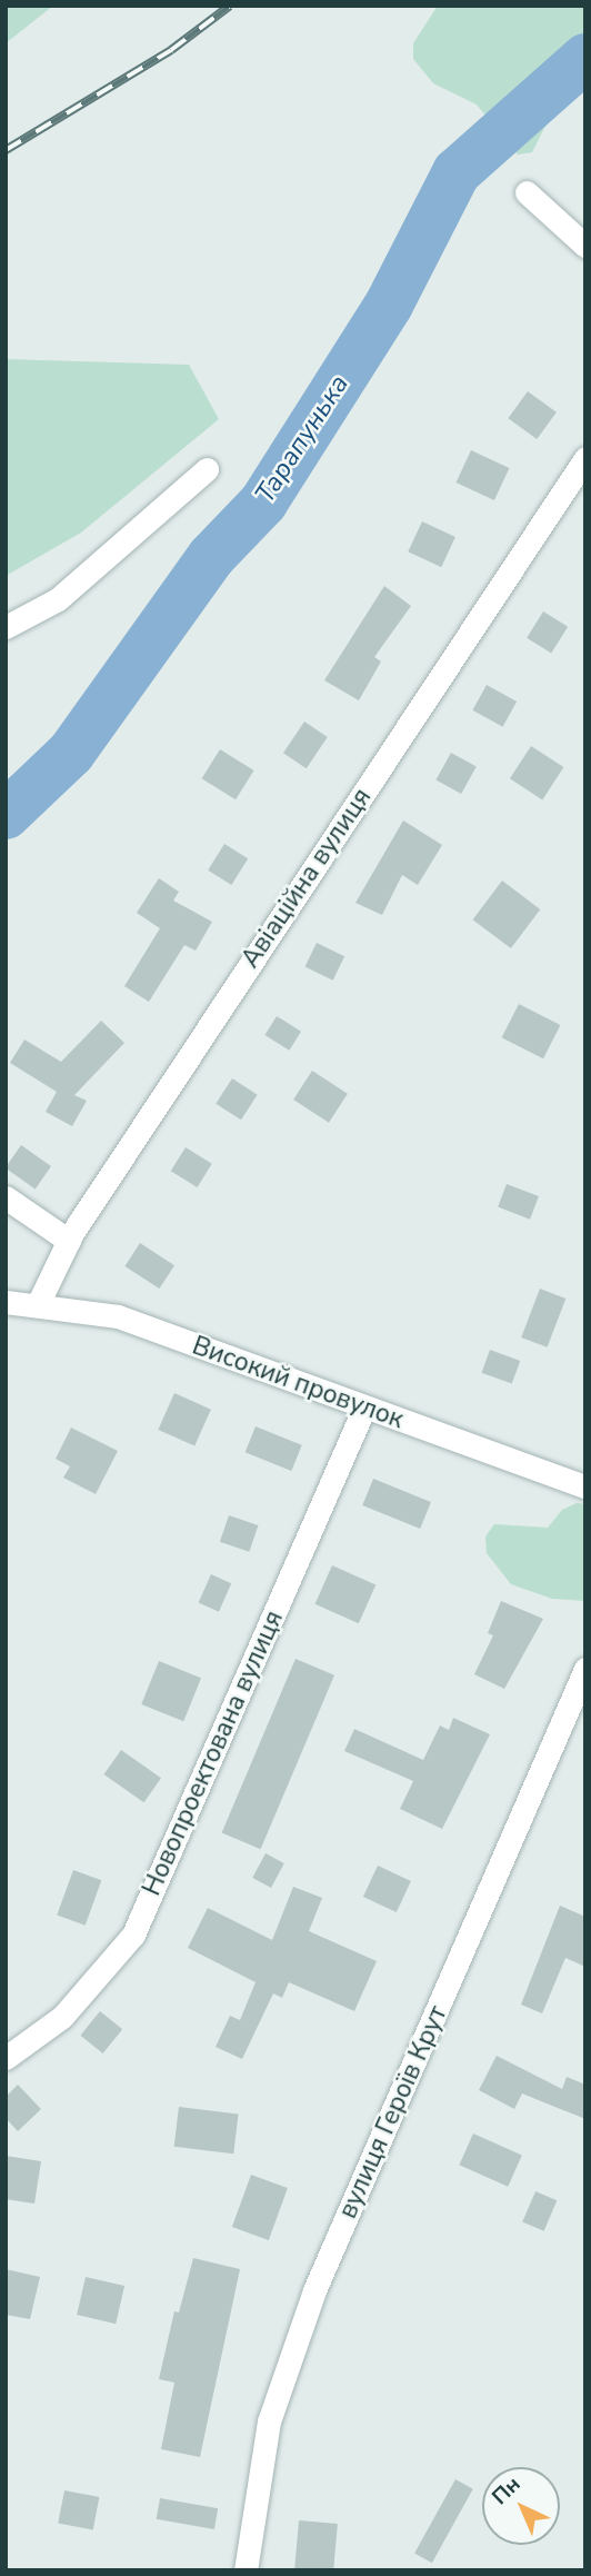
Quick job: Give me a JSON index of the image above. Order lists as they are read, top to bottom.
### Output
{
  "streets": {
    "street": [
      "Авіаційна вулиця",
      "Високий провулок",
      "Новопроектована вулиця",
      "вулиця Героїв Крут"
    ]
  },
  "crossings": [
    ["Авіаційна вулиця", "Високий провулок"],
    ["Високий провулок", "Новопроектована вулиця"]
  ],
  "water": ["Тарапунька"],
  "north": "top left"
}
